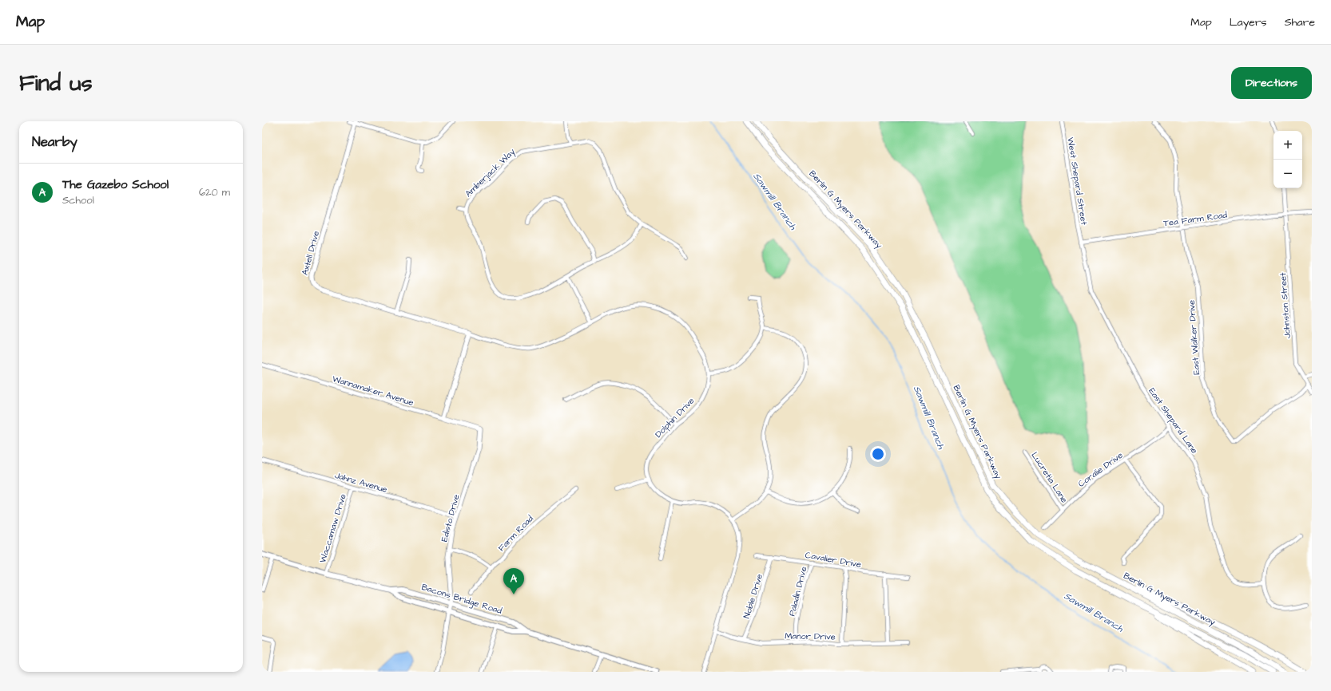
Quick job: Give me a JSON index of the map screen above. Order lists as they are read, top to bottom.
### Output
{
  "streets": {
    "main road": ["Berlin G Myers Parkway", "Bacons Bridge Road"],
    "street": [
      "Amberjack Way",
      "West Shepard Street",
      "Tea Farm Road",
      "Axtell Drive",
      "Johnston Street",
      "East Walker Drive",
      "Wannamaker Avenue",
      "Dolphin Drive",
      "East Shepard Lane",
      "Coralie Drive",
      "Lucretia Lane",
      "Jahnz Avenue",
      "Edisto Drive",
      "Waccamaw Drive",
      "Farm Road",
      "Cavalier Drive",
      "Paladin Drive",
      "Noble Drive",
      "Manor Drive"
    ]
  },
  "crossings": [
    ["West Shepard Street", "Tea Farm Road"],
    ["West Shepard Street", "East Shepard Lane"],
    ["Tea Farm Road", "Johnston Street"],
    ["Tea Farm Road", "East Walker Drive"],
    ["Tea Farm Road", "East Shepard Lane"],
    ["Axtell Drive", "Dolphin Drive"],
    ["Johnston Street", "East Walker Drive"],
    ["Wannamaker Avenue", "Edisto Drive"],
    ["East Shepard Lane", "Coralie Drive"],
    ["Coralie Drive", "Lucretia Lane"],
    ["Jahnz Avenue", "Edisto Drive"],
    ["Jahnz Avenue", "Waccamaw Drive"],
    ["Edisto Drive", "Bacons Bridge Road"],
    ["Waccamaw Drive", "Bacons Bridge Road"],
    ["Cavalier Drive", "Paladin Drive"],
    ["Cavalier Drive", "Noble Drive"],
    ["Paladin Drive", "Manor Drive"],
    ["Noble Drive", "Manor Drive"]
  ],
  "water": ["Sawmill Branch"],
  "page": {
    "header": "Map",
    "nav": ["Map", "Layers", "Share"],
    "buttons": "Directions",
    "title": "Find us",
    "heading": "Nearby",
    "map_buttons": ["+", "−"],
    "list": [
      {
        "mark": "A",
        "name": "The Gazebo School",
        "note": "School",
        "value": "620 m"
      }
    ],
    "pins": "A"
  }
}
